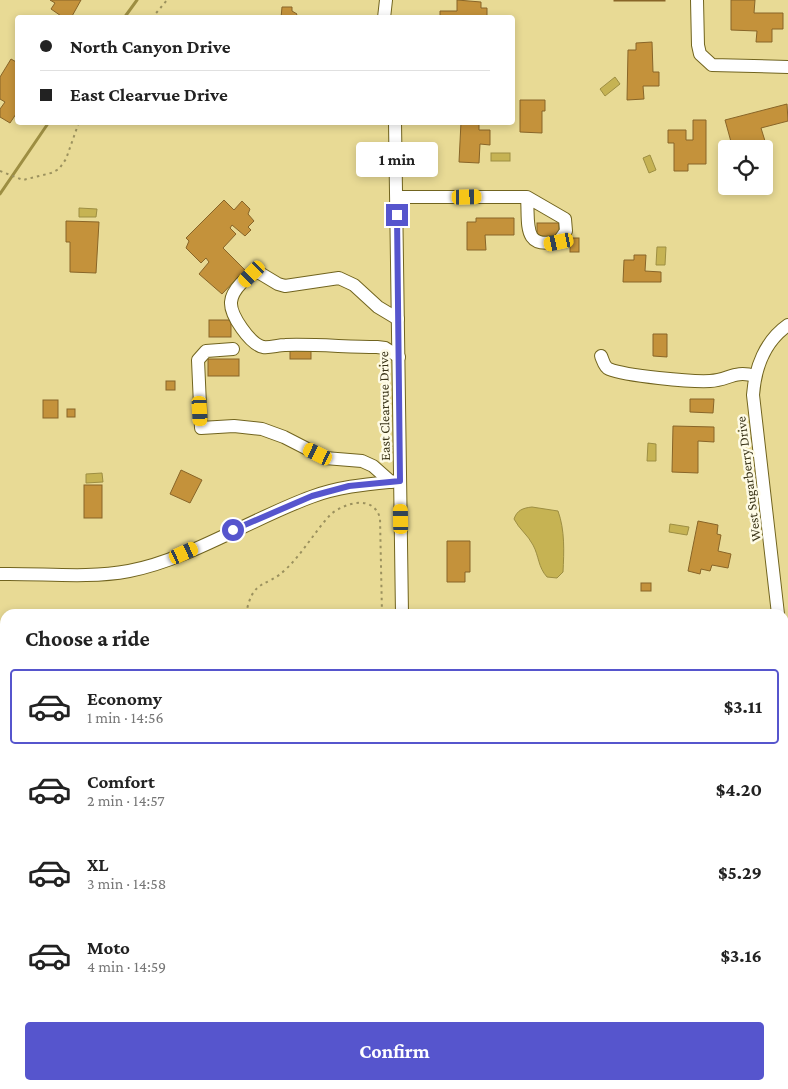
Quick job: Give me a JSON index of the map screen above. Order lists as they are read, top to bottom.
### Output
{
  "streets": {
    "street": ["East Clearvue Drive", "West Sugarberry Drive"]
  },
  "page": {
    "banner": ["North Canyon Drive", "East Clearvue Drive"],
    "bubble": "1 min",
    "heading": "Choose a ride",
    "list": [
      {
        "name": "Economy",
        "note": "1 min · 14:56",
        "value": "$3.11"
      },
      {
        "name": "Comfort",
        "note": "2 min · 14:57",
        "value": "$4.20"
      },
      {
        "name": "XL",
        "note": "3 min · 14:58",
        "value": "$5.29"
      },
      {
        "name": "Moto",
        "note": "4 min · 14:59",
        "value": "$3.16"
      }
    ],
    "buttons": "Confirm"
  }
}
